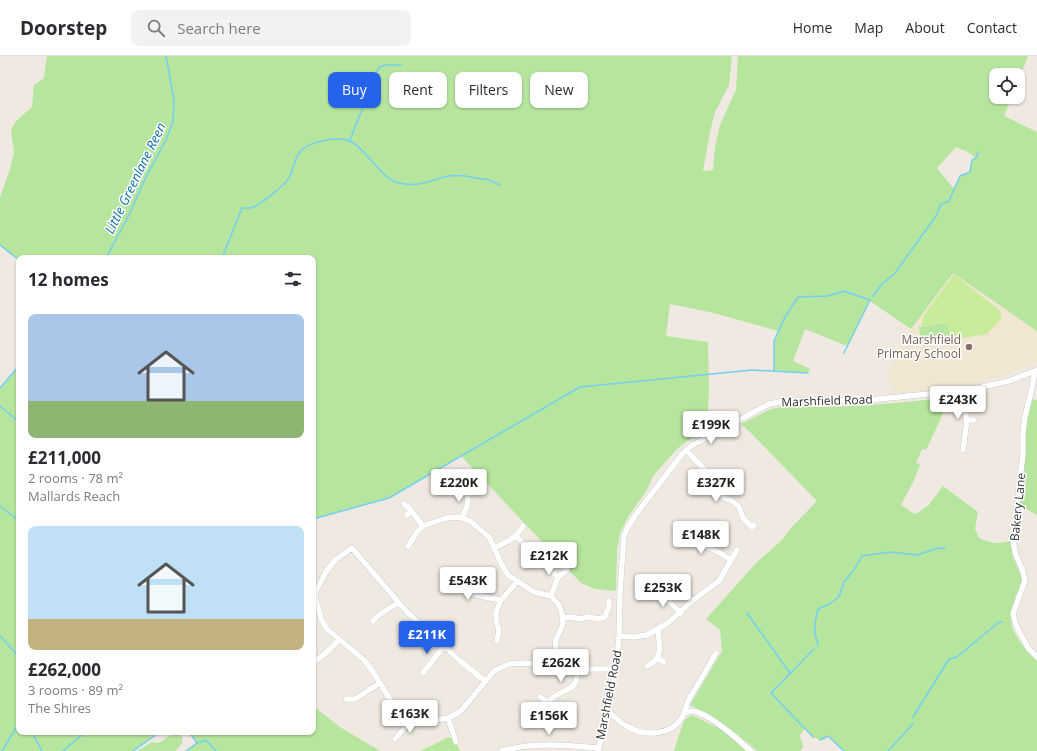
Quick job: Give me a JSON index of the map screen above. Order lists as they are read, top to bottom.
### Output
{
  "streets": {
    "street": ["Marshfield Road", "Bakery Lane"]
  },
  "crossings": [
    ["Marshfield Road", "Bakery Lane"]
  ],
  "water": ["Little Greenlane Reen"],
  "places": ["Marshfield Primary School"],
  "page": {
    "header": "Doorstep",
    "search": "Search here",
    "nav": [
      "Home",
      "Map",
      "About",
      "Contact"
    ],
    "chip": [
      "Buy",
      "Rent",
      "Filters",
      "New"
    ],
    "heading": "12 homes",
    "list": [
      {
        "name": "£211,000",
        "note": "2 rooms · 78 m² · Mallards Reach"
      },
      {
        "name": "£262,000",
        "note": "3 rooms · 89 m² · The Shires"
      }
    ],
    "price": [
      "£243K",
      "£199K",
      "£220K",
      "£327K",
      "£148K",
      "£212K",
      "£543K",
      "£253K",
      "£211K",
      "£262K",
      "£163K",
      "£156K"
    ]
  }
}
